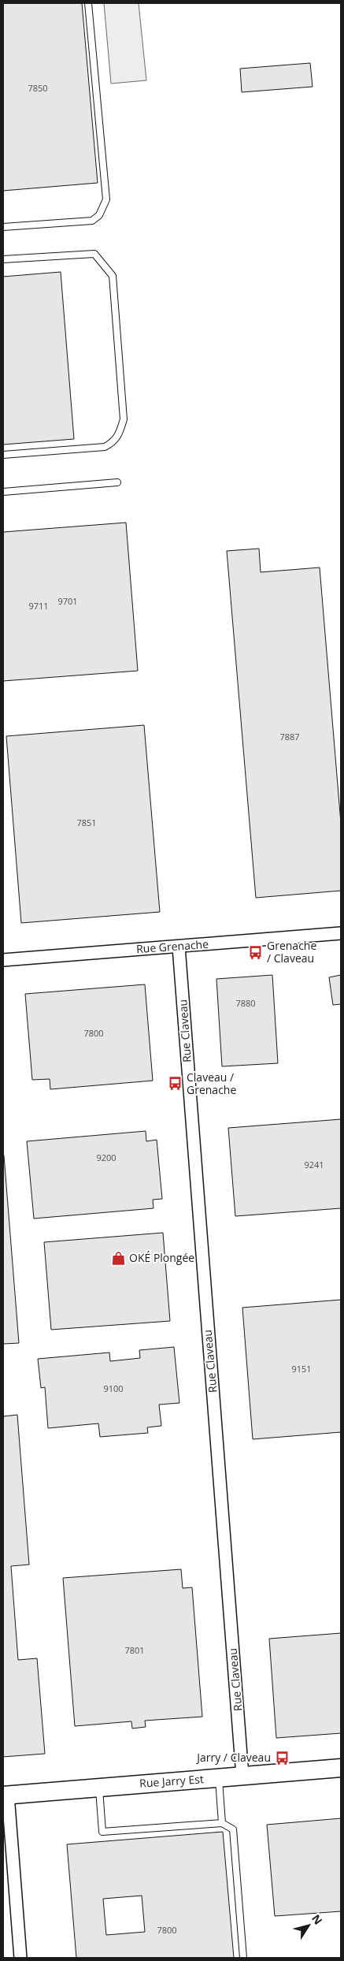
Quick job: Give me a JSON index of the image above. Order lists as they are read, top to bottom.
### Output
{
  "streets": {
    "street": ["Rue Grenache", "Rue Claveau", "Rue Jarry Est"]
  },
  "crossings": [
    ["Rue Grenache", "Rue Claveau"],
    ["Rue Claveau", "Rue Jarry Est"]
  ],
  "places": {
    "bus stop": ["Grenache / Claveau", "Claveau / Grenache", "Jarry / Claveau"],
    "shop": ["OKÉ Plongée"]
  },
  "house_numbers": [
    "7850",
    "9701",
    "9711",
    "7887",
    "7851",
    "7880",
    "7800",
    "9200",
    "9241",
    "9151",
    "9100",
    "7801",
    "7800"
  ],
  "north": "top right"
}
